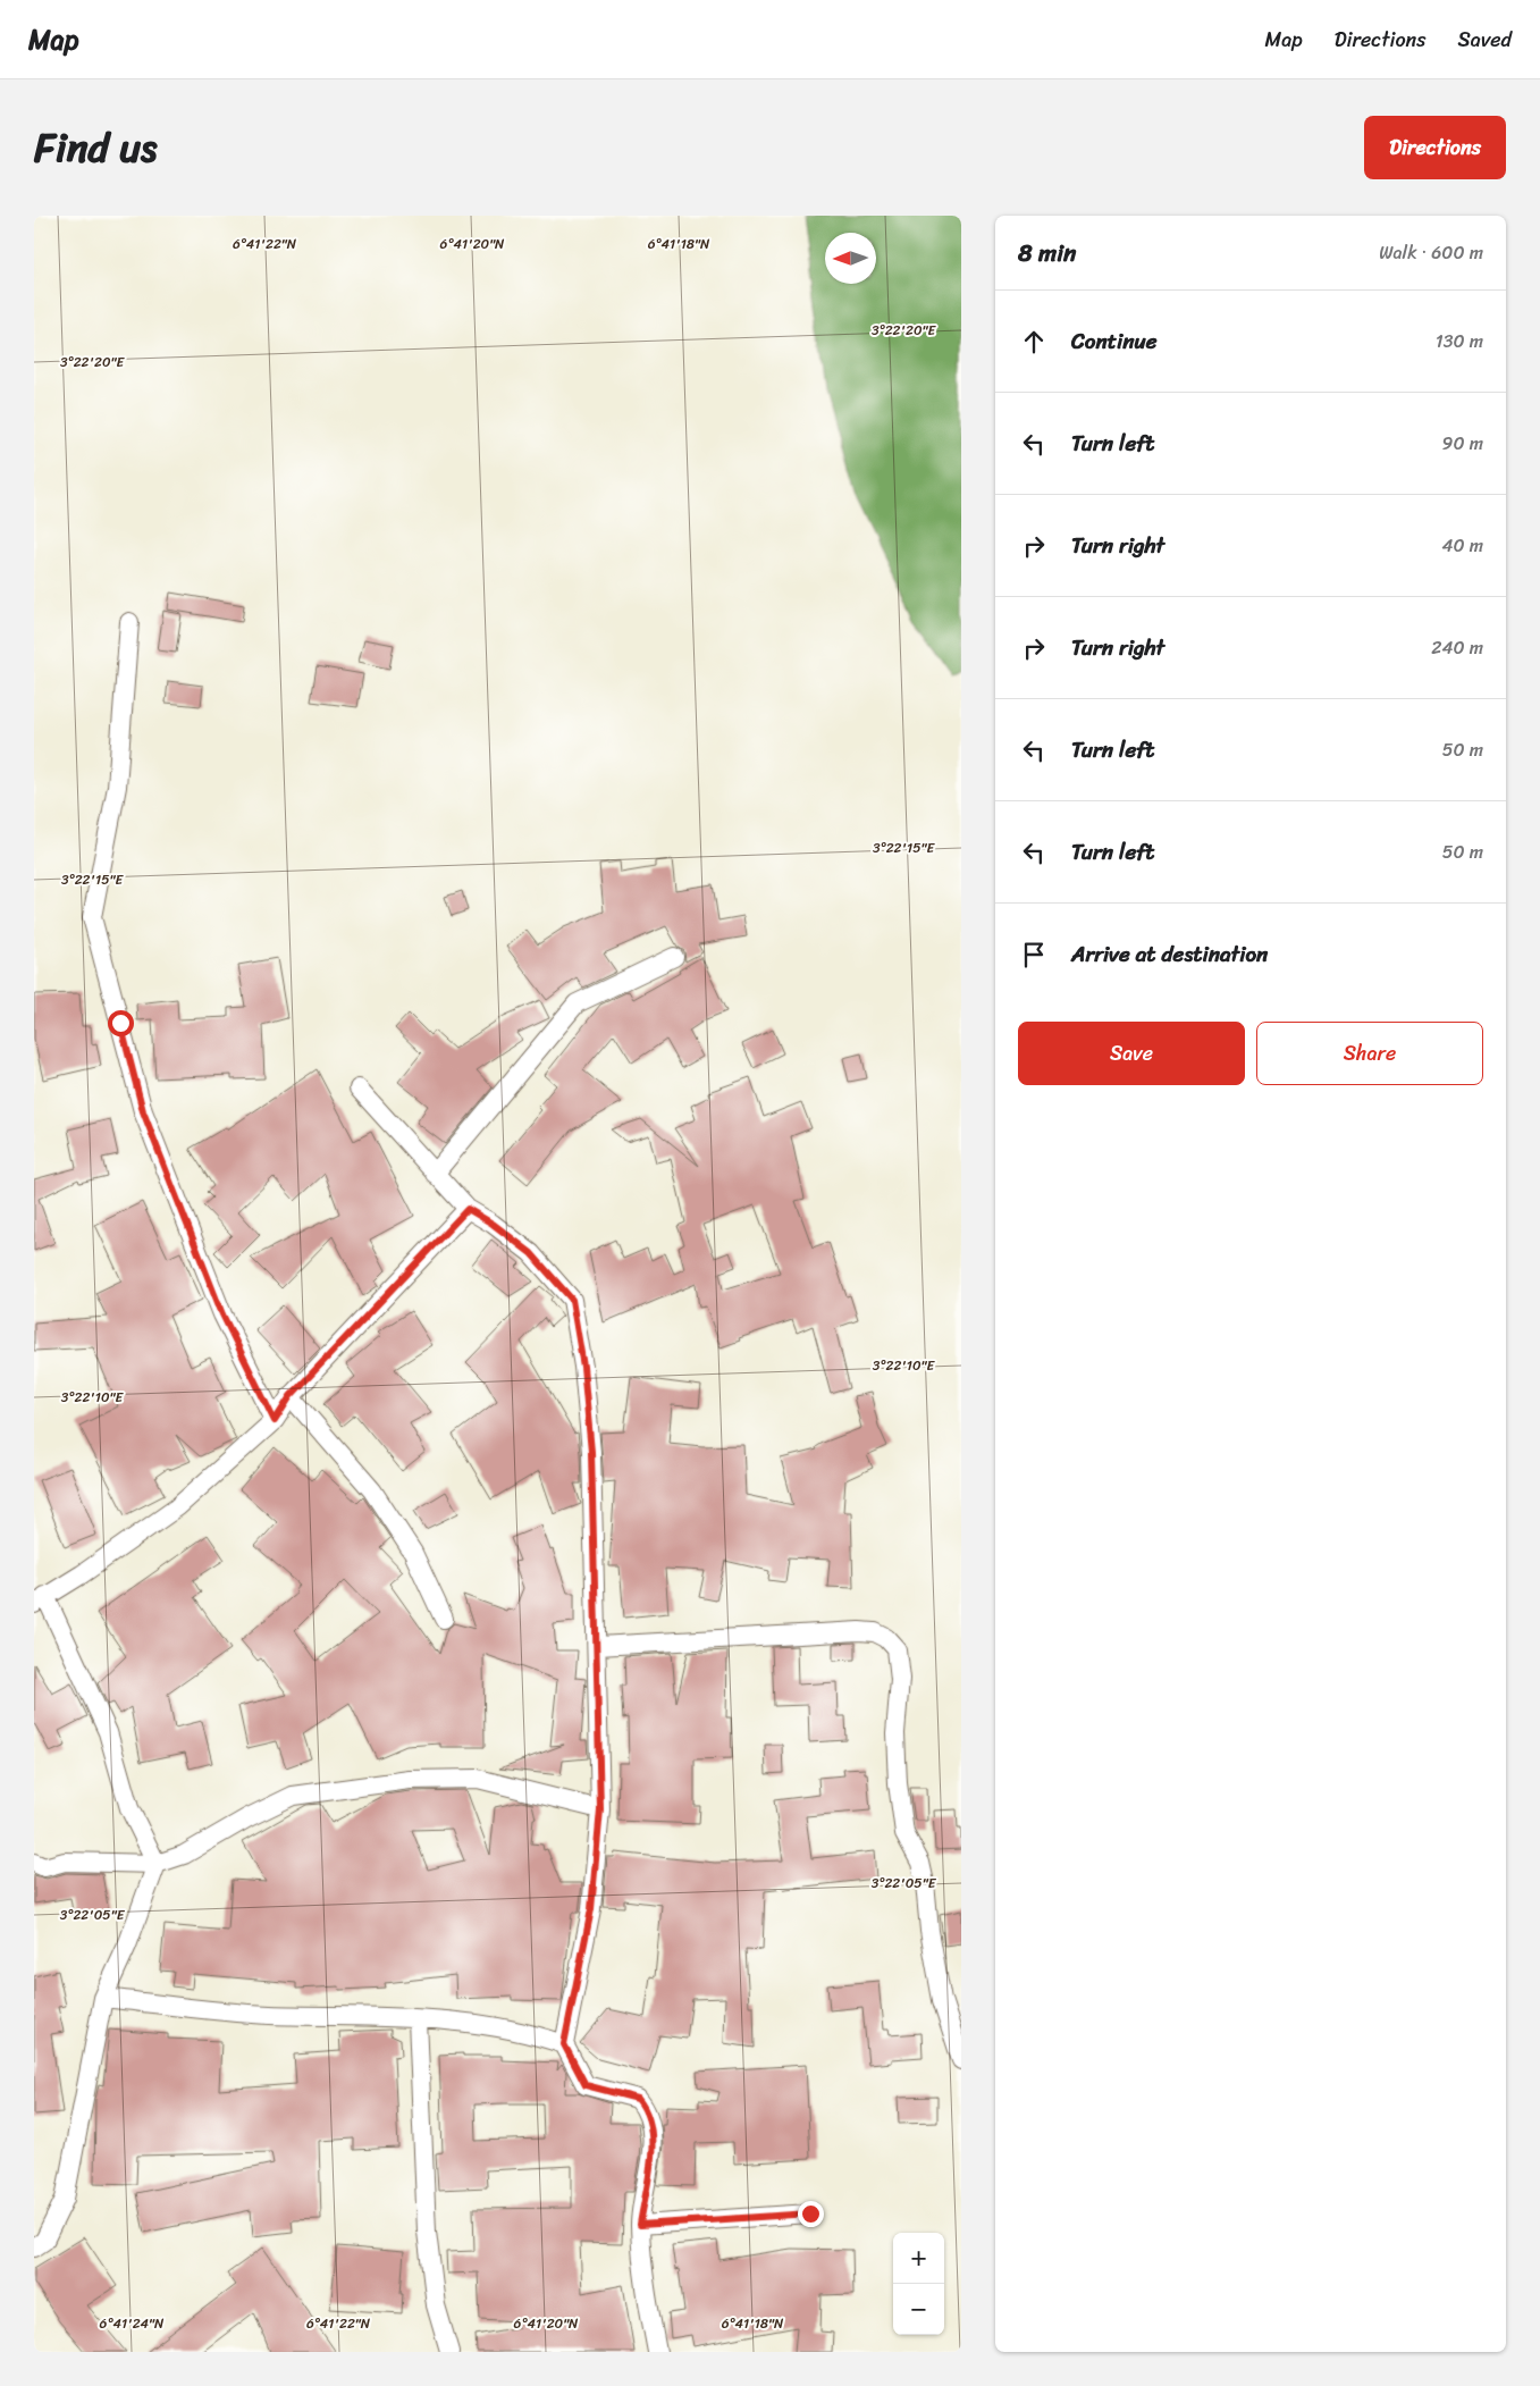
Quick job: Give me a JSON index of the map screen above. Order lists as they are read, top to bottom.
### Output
{
  "north": "left",
  "page": {
    "header": "Map",
    "nav": ["Map", "Directions", "Saved"],
    "title": "Find us",
    "buttons": [
      "Directions",
      ["Save", "Share"]
    ],
    "heading": ["8 min", "Walk · 600 m"],
    "list": [
      ["Continue", "130 m"],
      ["Turn left", "90 m"],
      ["Turn right", "40 m"],
      ["Turn right", "240 m"],
      ["Turn left", "50 m"],
      ["Turn left", "50 m"],
      "Arrive at destination"
    ],
    "map_buttons": ["+", "−"]
  },
  "coordinates": [
    "6°41'22\"N",
    "6°41'20\"N",
    "6°41'18\"N",
    "3°22'20\"E",
    "3°22'15\"E",
    "3°22'10\"E",
    "3°22'05\"E",
    "6°41'24\"N"
  ]
}
